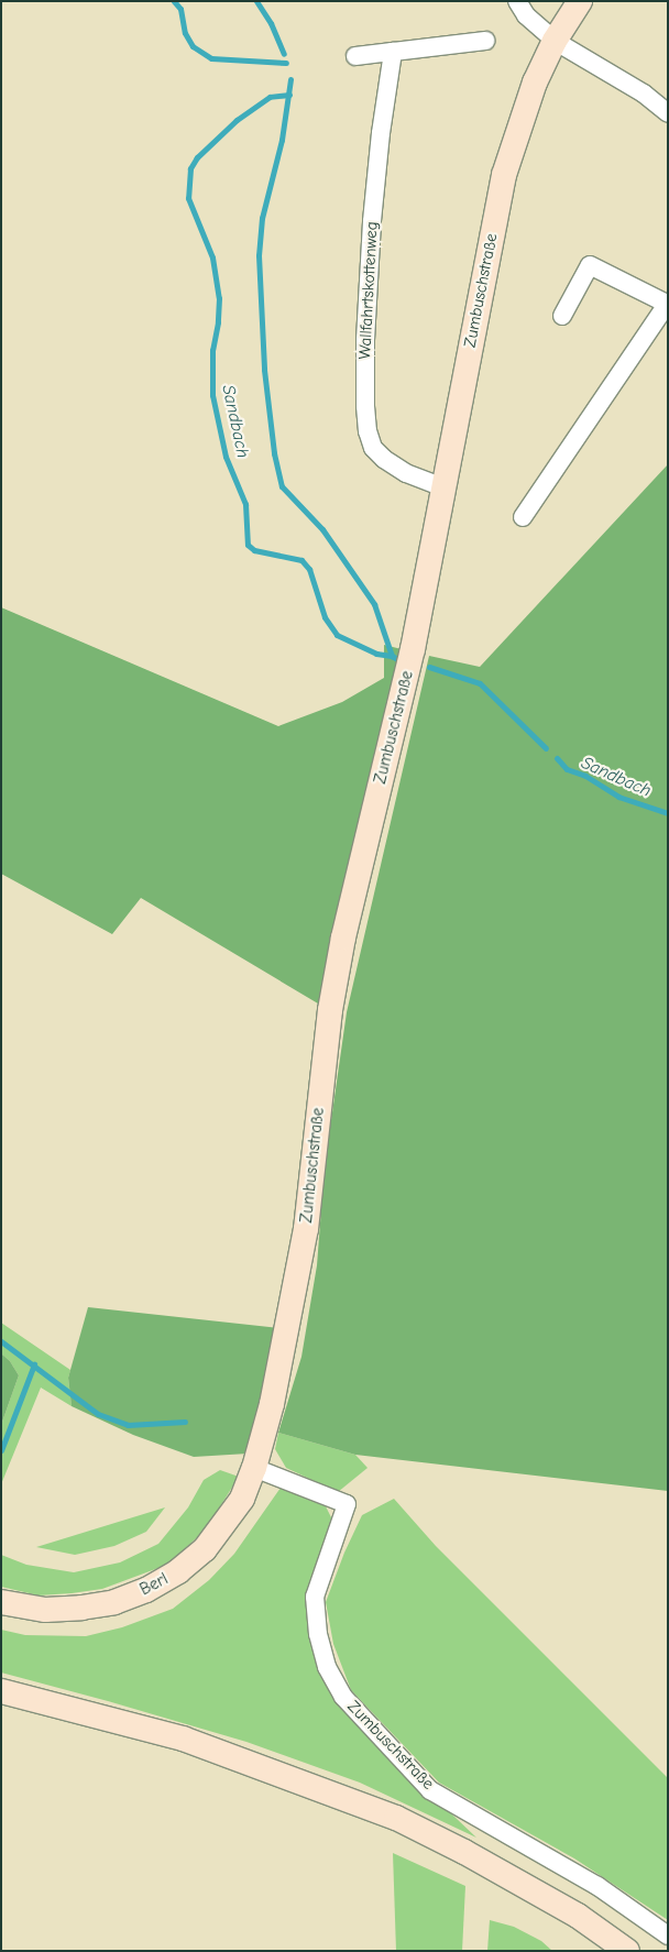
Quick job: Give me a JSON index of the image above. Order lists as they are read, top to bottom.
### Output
{
  "streets": {
    "street": ["Wallfahrtskottenweg", "Zumbuschstraße", "Berl"]
  },
  "crossings": [
    ["Wallfahrtskottenweg", "Zumbuschstraße"],
    ["Zumbuschstraße", "Berl"]
  ],
  "water": ["Sandbach"]
}
